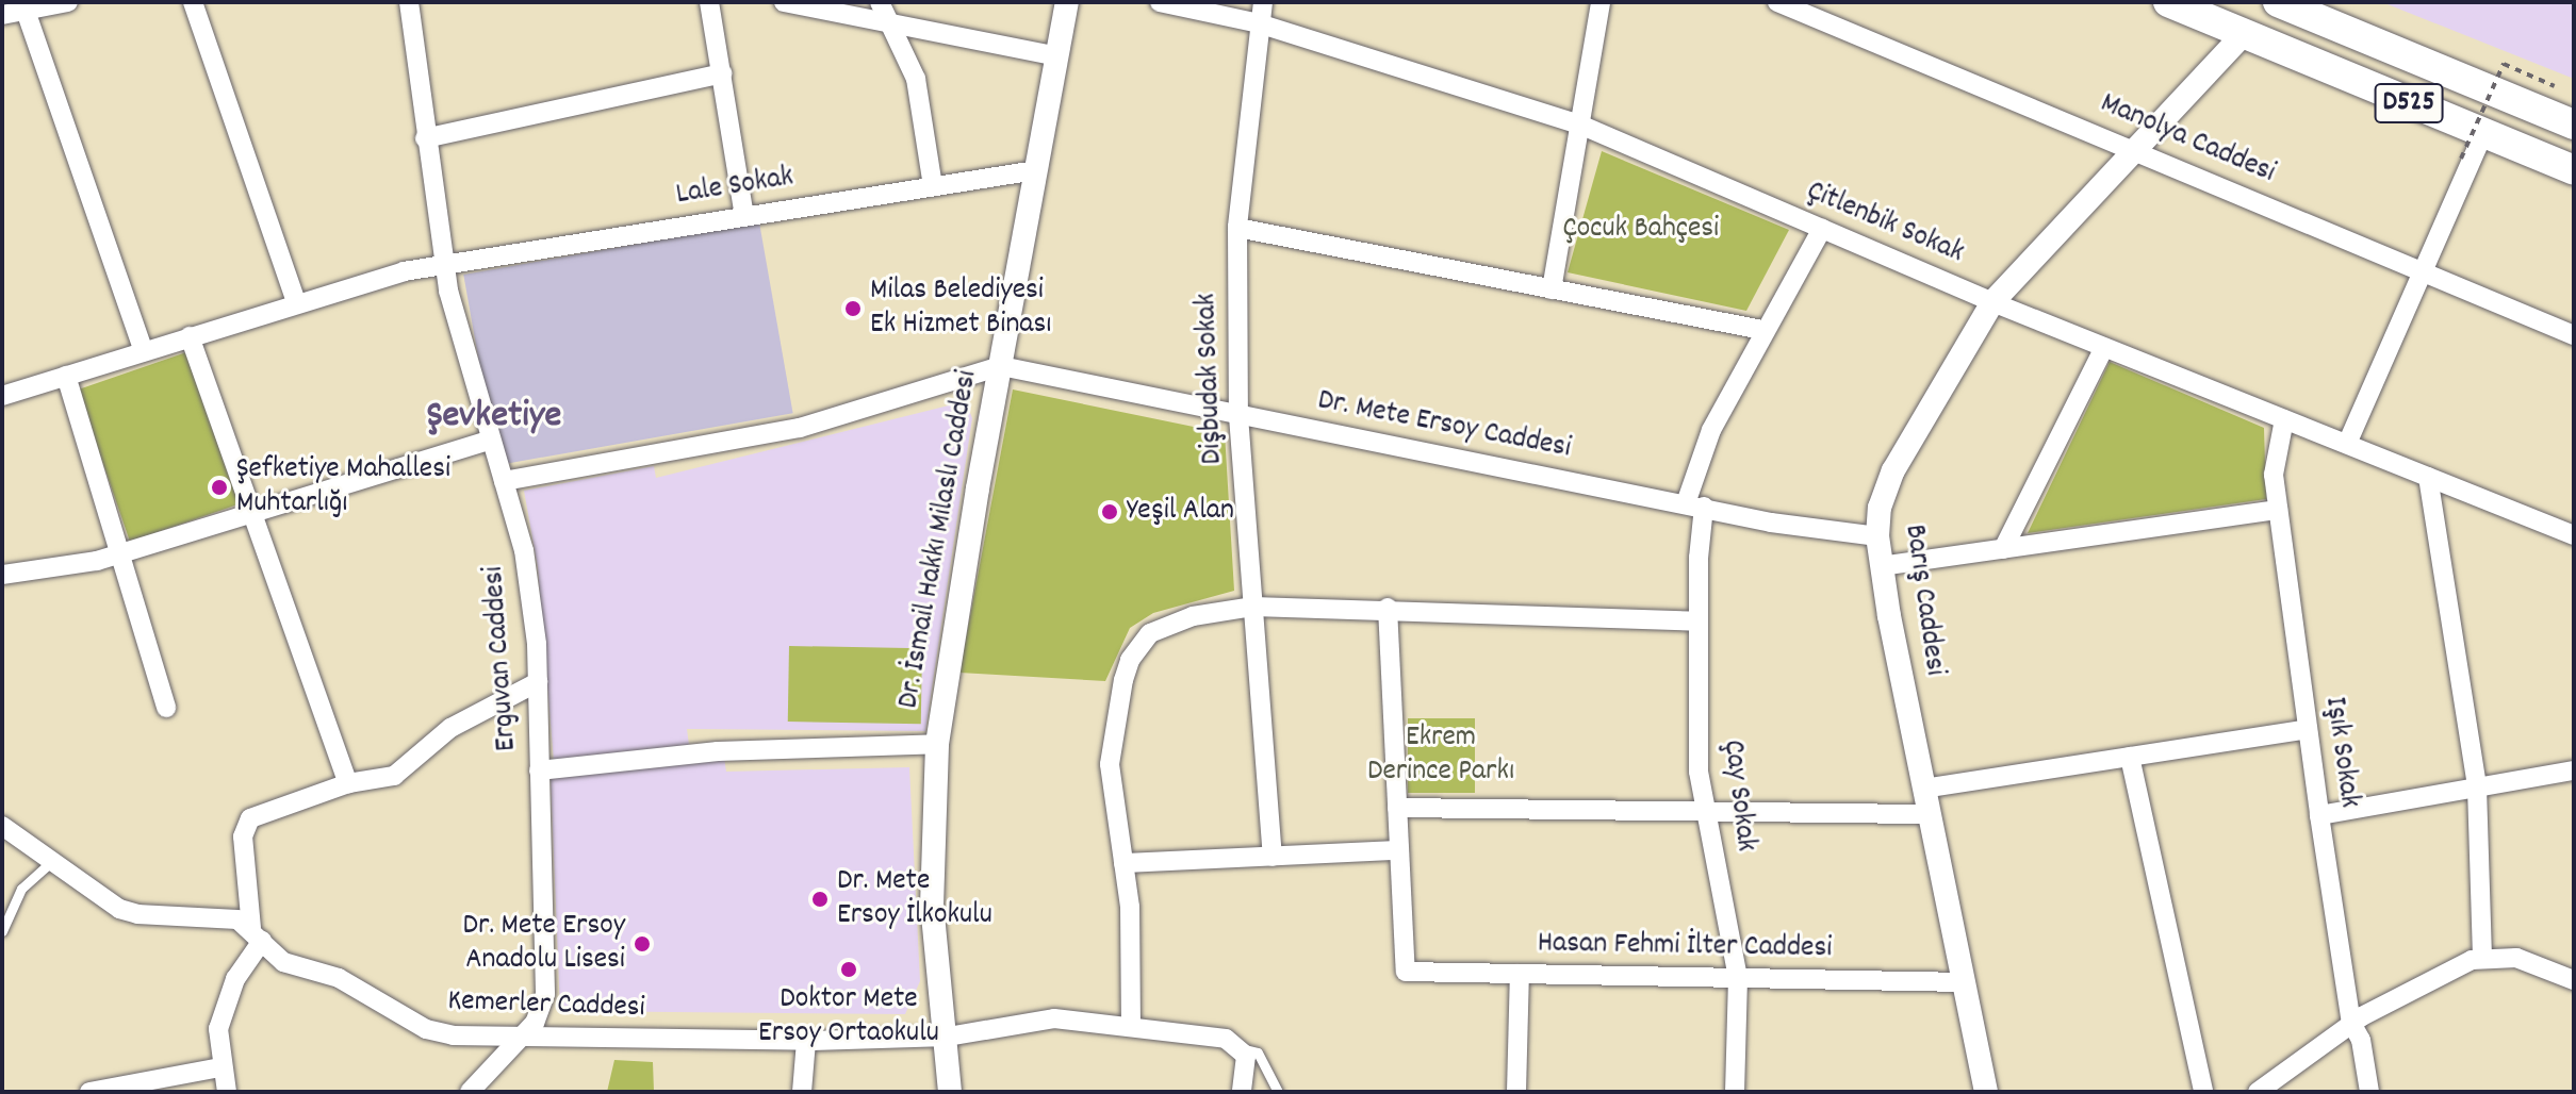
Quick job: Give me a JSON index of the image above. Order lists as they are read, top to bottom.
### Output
{
  "streets": {
    "highway": ["D525"],
    "street": [
      "Manolya Caddesi",
      "Lale Sokak",
      "Çitlenbik Sokak",
      "Dişbudak Sokak",
      "Dr. Mete Ersoy Caddesi",
      "Dr. İsmail Hakkı Milaslı Caddesi",
      "Barış Caddesi",
      "Erguvan Caddesi",
      "Işık Sokak",
      "Çay Sokak",
      "Hasan Fehmi İlter Caddesi",
      "Kemerler Caddesi"
    ]
  },
  "crossings": [
    ["D525", "Barış Caddesi"],
    ["Manolya Caddesi", "Barış Caddesi"],
    ["Lale Sokak", "Dr. İsmail Hakkı Milaslı Caddesi"],
    ["Lale Sokak", "Erguvan Caddesi"],
    ["Çitlenbik Sokak", "Dişbudak Sokak"],
    ["Çitlenbik Sokak", "Barış Caddesi"],
    ["Çitlenbik Sokak", "Işık Sokak"],
    ["Çitlenbik Sokak", "Çay Sokak"],
    ["Dişbudak Sokak", "Dr. Mete Ersoy Caddesi"],
    ["Dr. Mete Ersoy Caddesi", "Dr. İsmail Hakkı Milaslı Caddesi"],
    ["Dr. Mete Ersoy Caddesi", "Barış Caddesi"],
    ["Dr. Mete Ersoy Caddesi", "Çay Sokak"],
    ["Dr. İsmail Hakkı Milaslı Caddesi", "Kemerler Caddesi"],
    ["Barış Caddesi", "Hasan Fehmi İlter Caddesi"],
    ["Erguvan Caddesi", "Kemerler Caddesi"],
    ["Çay Sokak", "Hasan Fehmi İlter Caddesi"]
  ],
  "districts": ["Şevketiye"],
  "parks": ["Çocuk Bahçesi", "Ekrem Derince Parkı"],
  "places": [
    "Milas Belediyesi Ek Hizmet Binası",
    "Şefketiye Mahallesi Muhtarlığı",
    "Yeşil Alan",
    "Dr. Mete Ersoy İlkokulu",
    "Dr. Mete Ersoy Anadolu Lisesi",
    "Doktor Mete Ersoy Ortaokulu"
  ]
}
